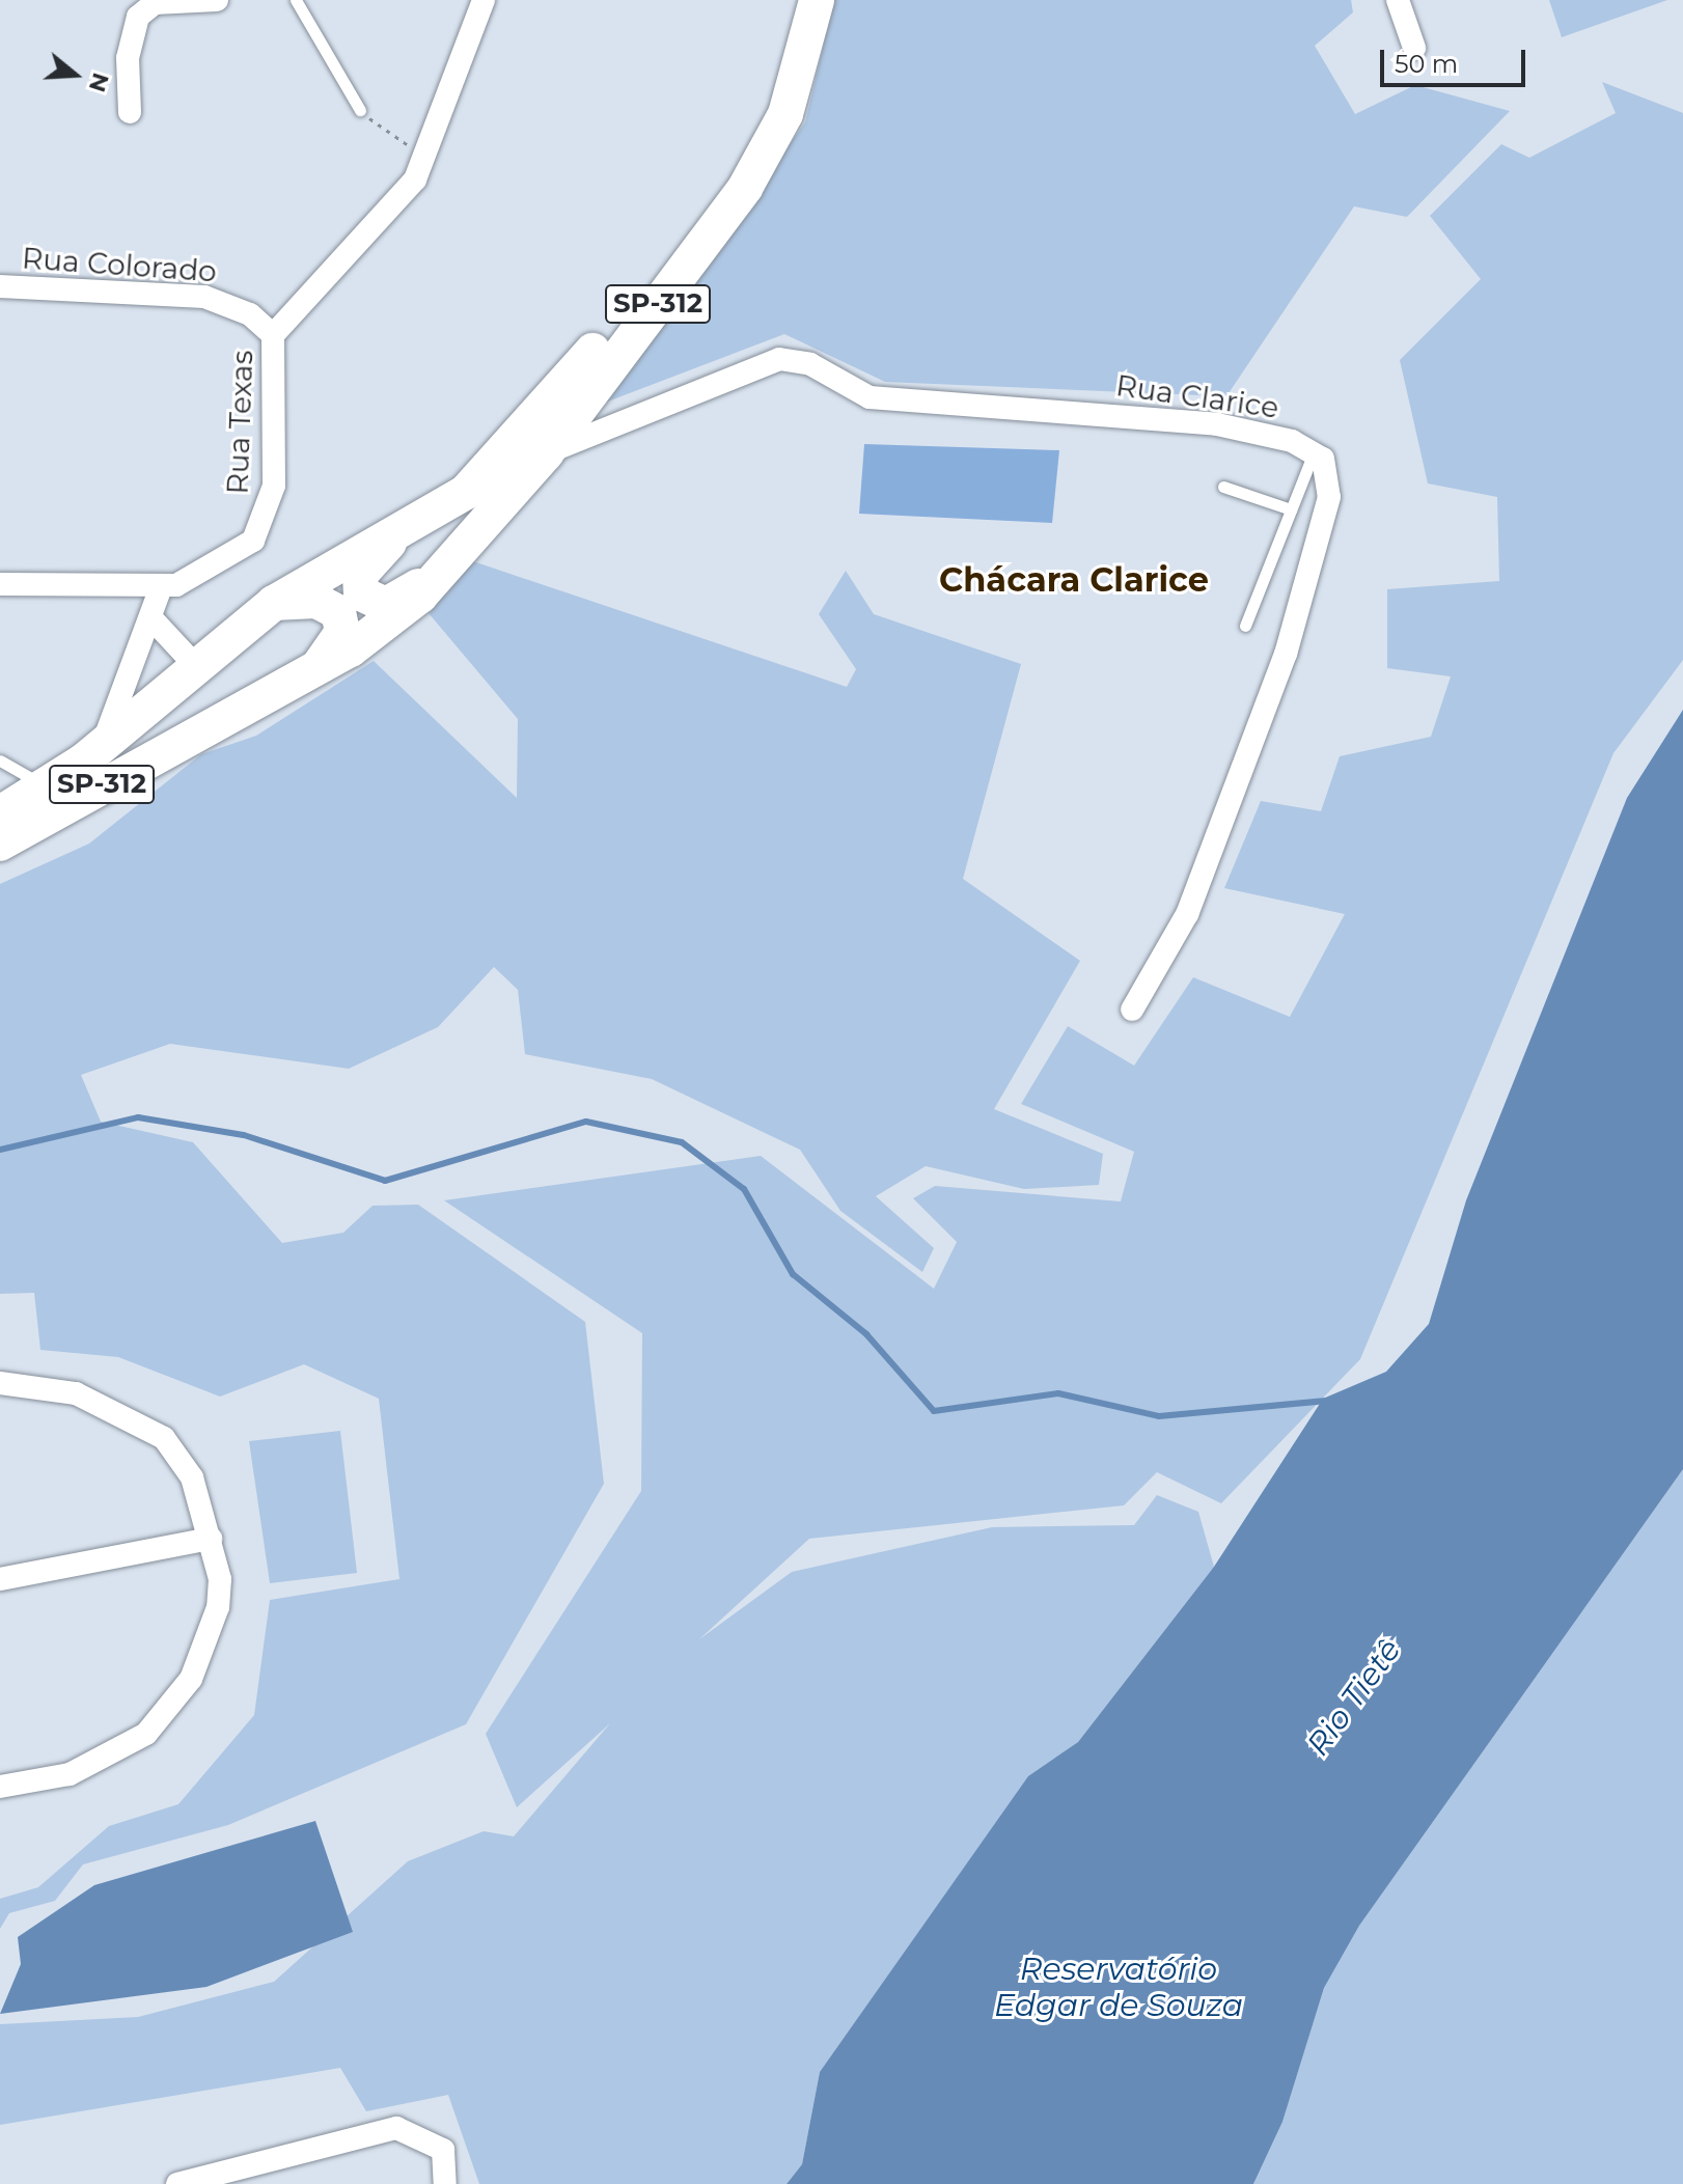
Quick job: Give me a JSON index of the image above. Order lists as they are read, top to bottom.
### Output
{
  "streets": {
    "main road": ["SP-312"],
    "street": ["Rua Colorado", "Rua Clarice", "Rua Texas"]
  },
  "crossings": [
    ["Rua Colorado", "Rua Texas"],
    ["SP-312", "Rua Clarice"]
  ],
  "districts": ["Chácara Clarice"],
  "water": ["Rio Tietê", "Reservatório Edgar de Souza"],
  "scale_bar": "50 m",
  "north": "right"
}
